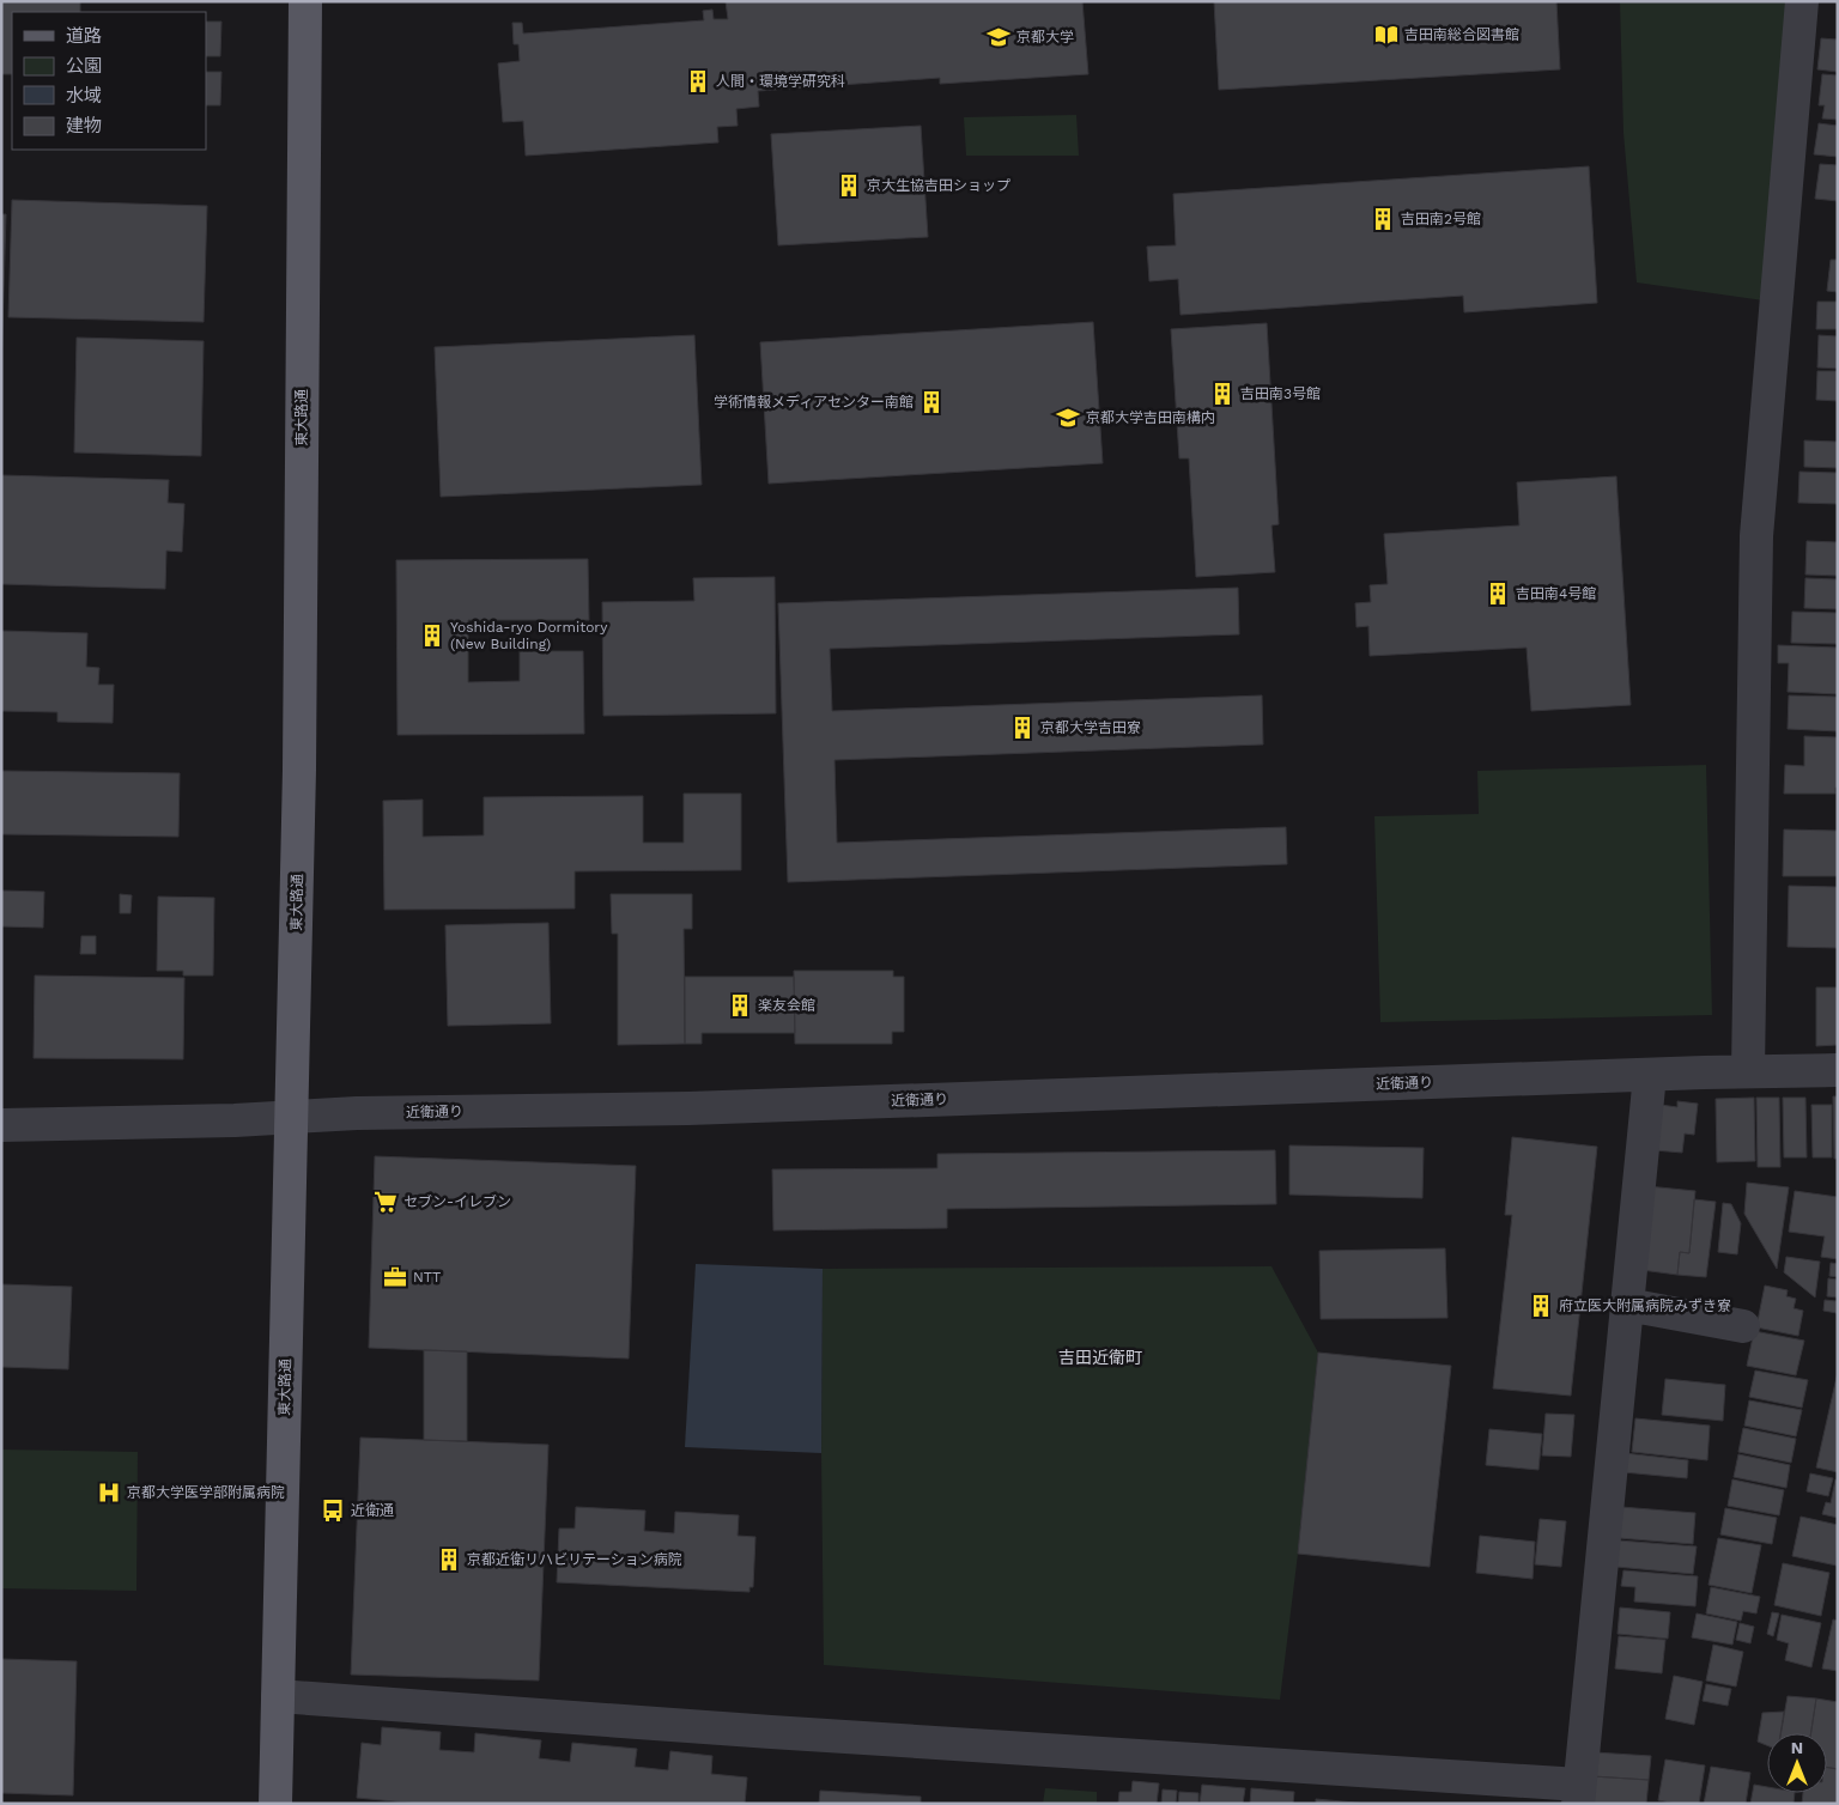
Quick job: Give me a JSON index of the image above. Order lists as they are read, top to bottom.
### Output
{
  "streets": {
    "main road": ["東大路通"],
    "street": ["近衛通り"]
  },
  "crossings": [
    ["東大路通", "近衛通り"]
  ],
  "districts": ["吉田近衛町"],
  "places": {
    "library": ["吉田南総合図書館"],
    "school or university": ["京都大学", "京都大学吉田南構内"],
    "building": [
      "人間・環境学研究科",
      "京大生協吉田ショップ",
      "吉田南2号館",
      "吉田南3号館",
      "学術情報メディアセンター南館",
      "吉田南4号館",
      "Yoshida-ryo Dormitory (New Building)",
      "京都大学吉田寮",
      "楽友会館",
      "府立医大附属病院みずき寮",
      "京都近衛リハビリテーション病院"
    ],
    "supermarket": ["セブン-イレブン"],
    "office": ["NTT"],
    "hospital": ["京都大学医学部附属病院"],
    "bus stop": ["近衛通"]
  },
  "legend": [
    "道路",
    "公園",
    "水域",
    "建物"
  ],
  "north": "top"
}
